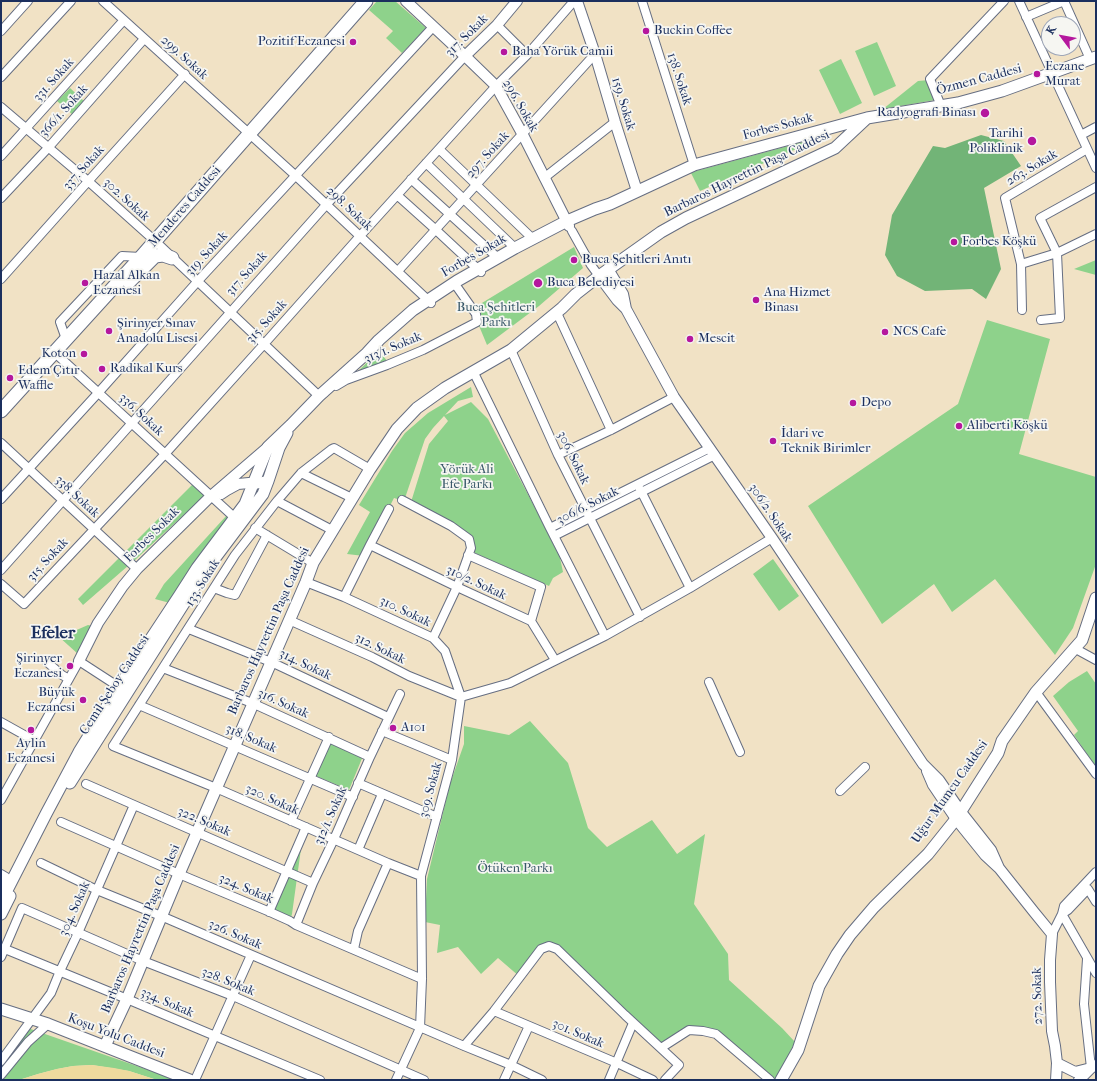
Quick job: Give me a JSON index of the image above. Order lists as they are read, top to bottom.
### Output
{
  "streets": {
    "main road": [
      "Özmen Caddesi",
      "Forbes Sokak",
      "Barbaros Hayrettin Paşa Caddesi",
      "Menderes Caddesi",
      "Cemil Şeboy Caddesi",
      "Uğur Mumcu Caddesi",
      "Koşu Yolu Caddesi"
    ],
    "street": [
      "317. Sokak",
      "299. Sokak",
      "138. Sokak",
      "331. Sokak",
      "159. Sokak",
      "296. Sokak",
      "366/1. Sokak",
      "297. Sokak",
      "337. Sokak",
      "263. Sokak",
      "302. Sokak",
      "298. Sokak",
      "319. Sokak",
      "315. Sokak",
      "313/1. Sokak",
      "336. Sokak",
      "306. Sokak",
      "338. Sokak",
      "306/6. Sokak",
      "306/2. Sokak",
      "133. Sokak",
      "310/2. Sokak",
      "310. Sokak",
      "312. Sokak",
      "314. Sokak",
      "316. Sokak",
      "318. Sokak",
      "309. Sokak",
      "320. Sokak",
      "312/1. Sokak",
      "322. Sokak",
      "324. Sokak",
      "304. Sokak",
      "326. Sokak",
      "328. Sokak",
      "272. Sokak",
      "334. Sokak",
      "301. Sokak"
    ]
  },
  "crossings": [
    ["317. Sokak", "296. Sokak"],
    ["317. Sokak", "302. Sokak"],
    ["317. Sokak", "298. Sokak"],
    ["317. Sokak", "336. Sokak"],
    ["317. Sokak", "338. Sokak"],
    ["299. Sokak", "331. Sokak"],
    ["299. Sokak", "366/1. Sokak"],
    ["299. Sokak", "337. Sokak"],
    ["299. Sokak", "Menderes Caddesi"],
    ["299. Sokak", "298. Sokak"],
    ["138. Sokak", "Forbes Sokak"],
    ["331. Sokak", "302. Sokak"],
    ["Özmen Caddesi", "Forbes Sokak"],
    ["Özmen Caddesi", "Barbaros Hayrettin Paşa Caddesi"],
    ["159. Sokak", "Forbes Sokak"],
    ["159. Sokak", "297. Sokak"],
    ["159. Sokak", "315. Sokak"],
    ["296. Sokak", "Forbes Sokak"],
    ["296. Sokak", "297. Sokak"],
    ["296. Sokak", "319. Sokak"],
    ["296. Sokak", "315. Sokak"],
    ["366/1. Sokak", "302. Sokak"],
    ["Forbes Sokak", "Barbaros Hayrettin Paşa Caddesi"],
    ["Forbes Sokak", "302. Sokak"],
    ["Forbes Sokak", "298. Sokak"],
    ["Forbes Sokak", "313/1. Sokak"],
    ["Forbes Sokak", "336. Sokak"],
    ["Forbes Sokak", "338. Sokak"],
    ["Forbes Sokak", "Cemil Şeboy Caddesi"],
    ["297. Sokak", "298. Sokak"],
    ["337. Sokak", "302. Sokak"],
    ["Barbaros Hayrettin Paşa Caddesi", "306. Sokak"],
    ["Barbaros Hayrettin Paşa Caddesi", "306/2. Sokak"],
    ["Barbaros Hayrettin Paşa Caddesi", "133. Sokak"],
    ["Barbaros Hayrettin Paşa Caddesi", "310. Sokak"],
    ["Barbaros Hayrettin Paşa Caddesi", "312. Sokak"],
    ["Barbaros Hayrettin Paşa Caddesi", "314. Sokak"],
    ["Barbaros Hayrettin Paşa Caddesi", "316. Sokak"],
    ["Barbaros Hayrettin Paşa Caddesi", "318. Sokak"],
    ["Barbaros Hayrettin Paşa Caddesi", "320. Sokak"],
    ["Barbaros Hayrettin Paşa Caddesi", "322. Sokak"],
    ["Barbaros Hayrettin Paşa Caddesi", "324. Sokak"],
    ["Barbaros Hayrettin Paşa Caddesi", "326. Sokak"],
    ["Barbaros Hayrettin Paşa Caddesi", "328. Sokak"],
    ["Barbaros Hayrettin Paşa Caddesi", "334. Sokak"],
    ["Barbaros Hayrettin Paşa Caddesi", "Koşu Yolu Caddesi"],
    ["302. Sokak", "Menderes Caddesi"],
    ["302. Sokak", "319. Sokak"],
    ["302. Sokak", "315. Sokak"],
    ["302. Sokak", "313/1. Sokak"],
    ["Menderes Caddesi", "298. Sokak"],
    ["Menderes Caddesi", "336. Sokak"],
    ["298. Sokak", "319. Sokak"],
    ["298. Sokak", "315. Sokak"],
    ["319. Sokak", "336. Sokak"],
    ["319. Sokak", "338. Sokak"],
    ["315. Sokak", "336. Sokak"],
    ["315. Sokak", "338. Sokak"],
    ["336. Sokak", "Cemil Şeboy Caddesi"],
    ["306. Sokak", "306/6. Sokak"],
    ["306/6. Sokak", "306/2. Sokak"],
    ["306/2. Sokak", "Uğur Mumcu Caddesi"],
    ["306/2. Sokak", "272. Sokak"],
    ["133. Sokak", "314. Sokak"],
    ["133. Sokak", "316. Sokak"],
    ["133. Sokak", "318. Sokak"],
    ["133. Sokak", "320. Sokak"],
    ["310. Sokak", "312. Sokak"],
    ["310. Sokak", "309. Sokak"],
    ["312. Sokak", "309. Sokak"],
    ["314. Sokak", "312/1. Sokak"],
    ["316. Sokak", "312/1. Sokak"],
    ["318. Sokak", "312/1. Sokak"],
    ["309. Sokak", "320. Sokak"],
    ["309. Sokak", "324. Sokak"],
    ["309. Sokak", "326. Sokak"],
    ["309. Sokak", "328. Sokak"],
    ["320. Sokak", "312/1. Sokak"],
    ["312/1. Sokak", "322. Sokak"],
    ["312/1. Sokak", "324. Sokak"],
    ["322. Sokak", "304. Sokak"],
    ["324. Sokak", "304. Sokak"],
    ["304. Sokak", "326. Sokak"],
    ["304. Sokak", "328. Sokak"],
    ["304. Sokak", "334. Sokak"],
    ["304. Sokak", "Koşu Yolu Caddesi"],
    ["328. Sokak", "334. Sokak"]
  ],
  "districts": ["Efeler"],
  "parks": ["Buca Şehitleri Parkı", "Yörük Ali Efe Parkı", "Ötüken Parkı"],
  "places": [
    "Buckin Coffee",
    "Pozitif Eczanesi",
    "Baha Yörük Camii",
    "Eczane Murat",
    "Radyografi Binası",
    "Tarihi Poliklinik",
    "Forbes Köşkü",
    "Buca Şehitleri Anıtı",
    "Hazal Alkan Eczanesi",
    "Buca Belediyesi",
    "Ana Hizmet Binası",
    "Şirinyer Sınav Anadolu Lisesi",
    "NCS Cafe",
    "Mescit",
    "Koton",
    "Radikal Kurs",
    "Edem Çıtır Waffle",
    "Depo",
    "Aliberti Köşkü",
    "İdari ve Teknik Birimler",
    "Şirinyer Eczanesi",
    "Büyük Eczanesi",
    "A101",
    "Aylin Eczanesi"
  ],
  "north": "top left"
}
